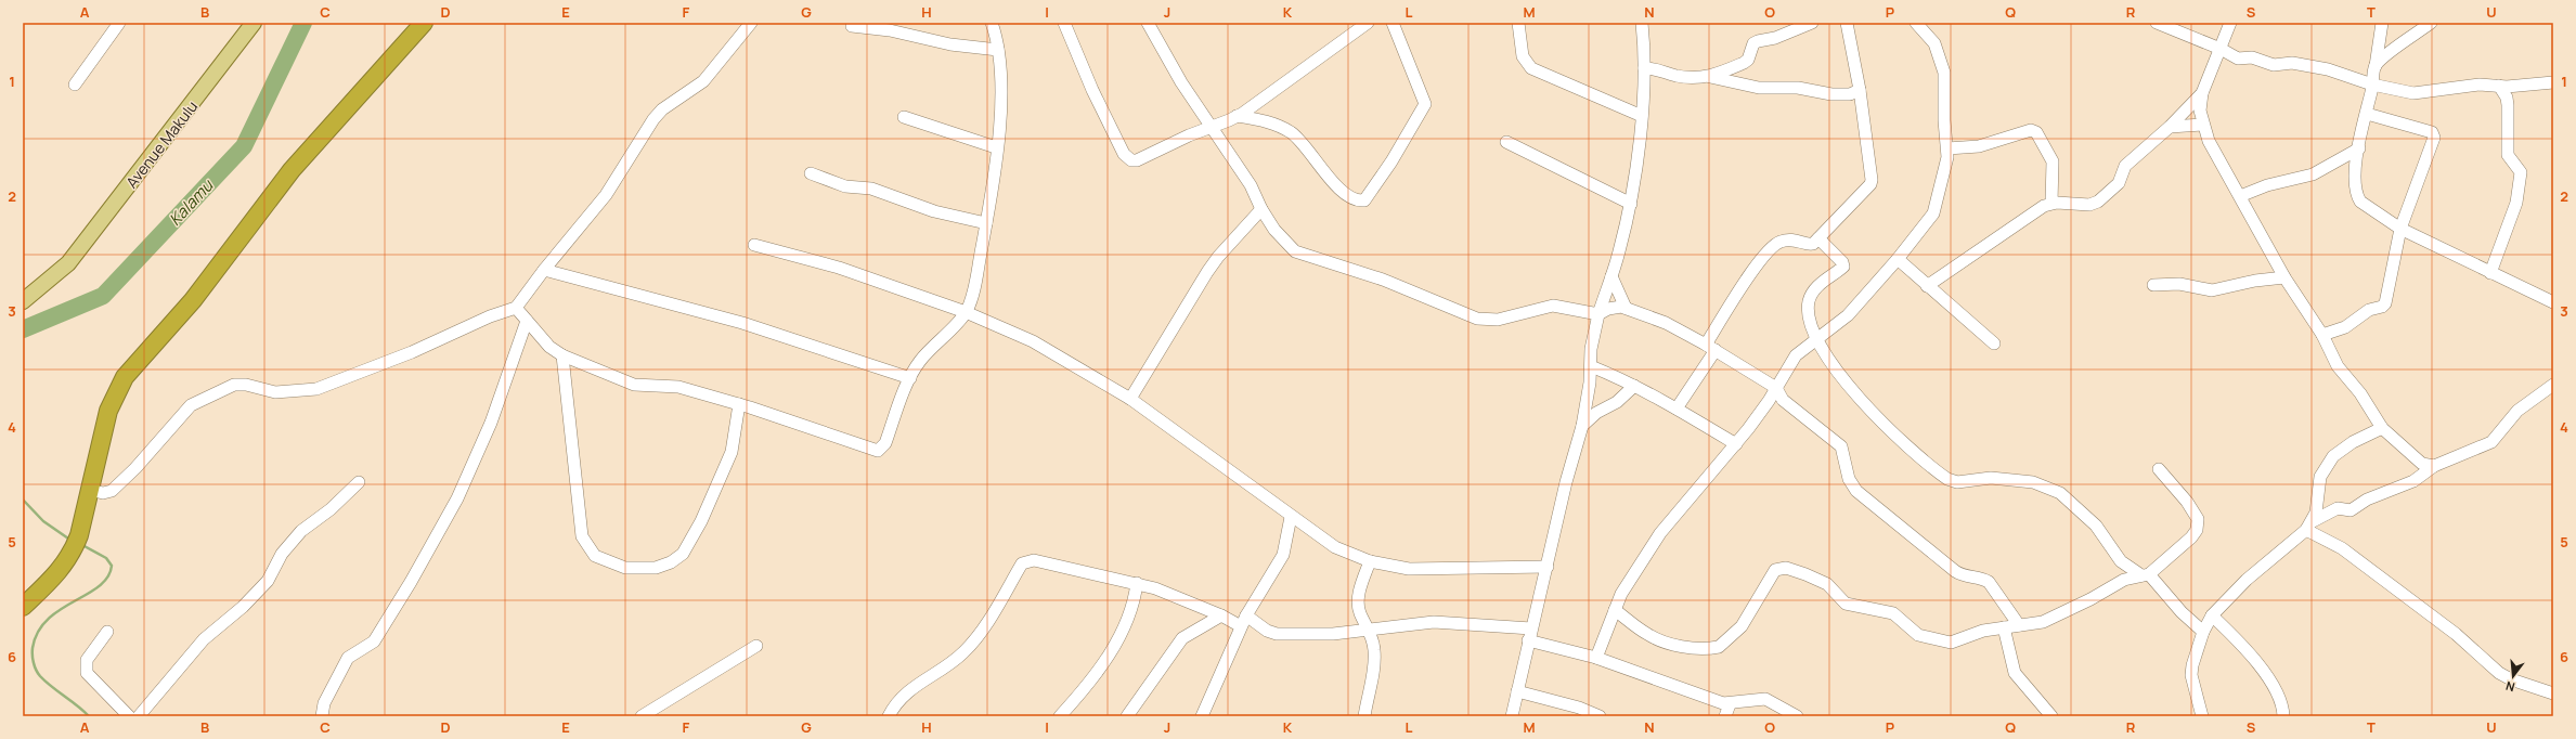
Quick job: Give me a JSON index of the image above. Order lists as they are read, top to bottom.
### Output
{
  "streets": {
    "main road": ["Avenue Makulu"]
  },
  "water": ["Kalamu"],
  "north": "bottom",
  "grid": {
    "columns": [
      "A",
      "B",
      "C",
      "D",
      "E",
      "F",
      "G",
      "H",
      "I",
      "J",
      "K",
      "L",
      "M",
      "N",
      "O",
      "P",
      "Q",
      "R",
      "S",
      "T",
      "U"
    ],
    "rows": [
      "1",
      "2",
      "3",
      "4",
      "5",
      "6"
    ]
  }
}
